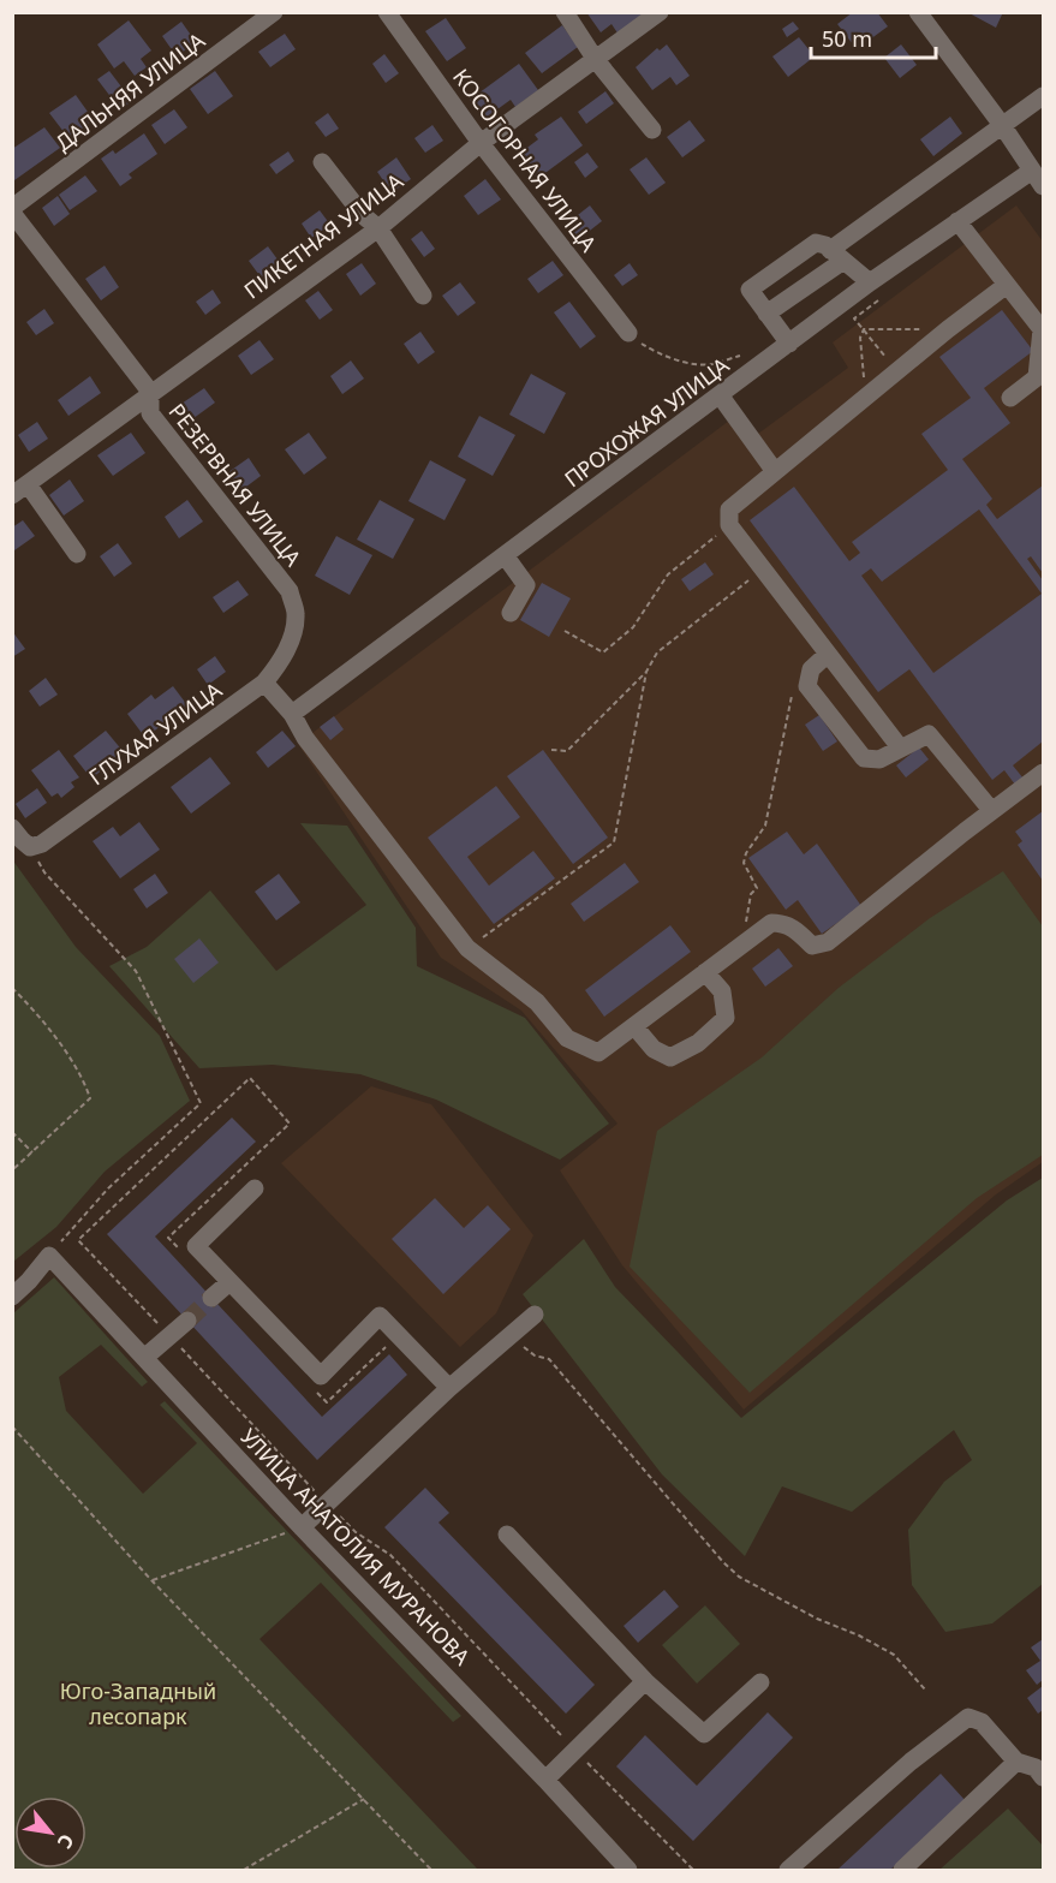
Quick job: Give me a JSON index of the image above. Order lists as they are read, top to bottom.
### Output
{
  "streets": {
    "street": [
      "ДАЛЬНЯЯ УЛИЦА",
      "КОСОГОРНАЯ УЛИЦА",
      "ПИКЕТНАЯ УЛИЦА",
      "ПРОХОЖАЯ УЛИЦА",
      "РЕЗЕРВНАЯ УЛИЦА",
      "ГЛУХАЯ УЛИЦА",
      "УЛИЦА АНАТОЛИЯ МУРАНОВА"
    ]
  },
  "crossings": [
    ["ДАЛЬНЯЯ УЛИЦА", "РЕЗЕРВНАЯ УЛИЦА"],
    ["КОСОГОРНАЯ УЛИЦА", "ПИКЕТНАЯ УЛИЦА"],
    ["ПИКЕТНАЯ УЛИЦА", "РЕЗЕРВНАЯ УЛИЦА"],
    ["РЕЗЕРВНАЯ УЛИЦА", "ГЛУХАЯ УЛИЦА"]
  ],
  "parks": ["Юго-Западный лесопарк"],
  "scale_bar": "50 m",
  "north": "bottom right"
}
